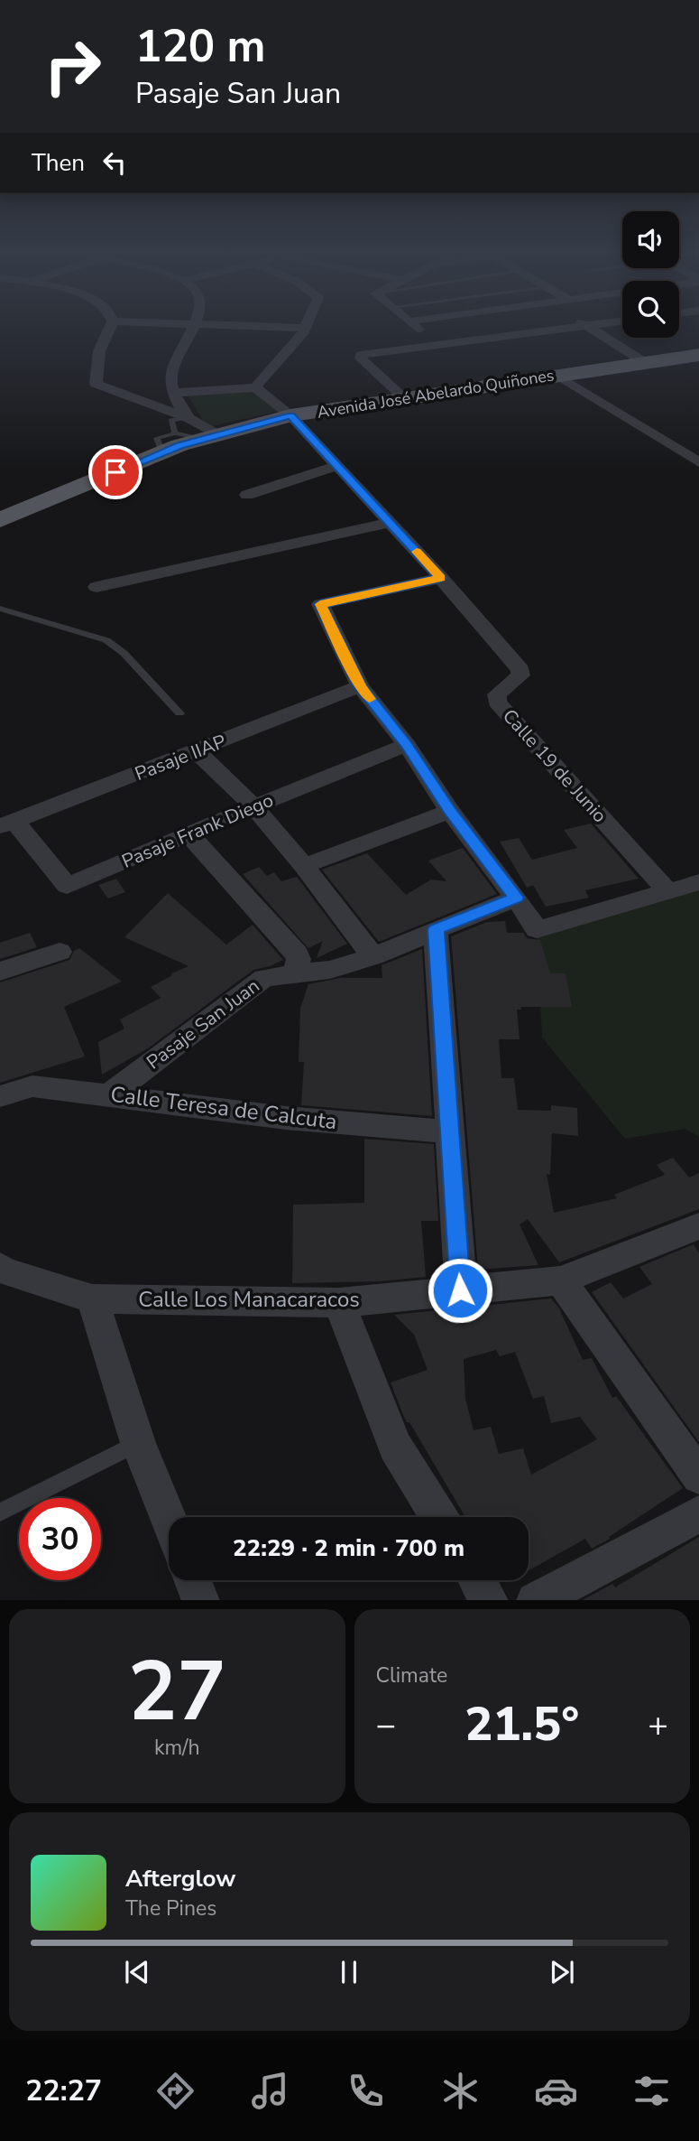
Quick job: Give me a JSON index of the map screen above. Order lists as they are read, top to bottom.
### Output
{
  "streets": {
    "main road": ["Avenida José Abelardo Quiñones"],
    "street": [
      "Pasaje IIAP",
      "Calle 19 de Junio",
      "Pasaje Frank Diego",
      "Pasaje San Juan",
      "Calle Teresa de Calcuta",
      "Calle Los Manacaracos"
    ]
  },
  "crossings": [
    ["Avenida José Abelardo Quiñones", "Calle 19 de Junio"],
    ["Pasaje IIAP", "Pasaje Frank Diego"],
    ["Pasaje San Juan", "Calle Teresa de Calcuta"]
  ],
  "page": {
    "turn": ["120 m", "Pasaje San Juan"],
    "then": "Then",
    "limit": "30",
    "trip": "22:29 · 2 min · 700 m",
    "tile": [
      ["27", "km/h"],
      "Climate"
    ],
    "heat": ["−", "21.5°", "+"],
    "song": ["Afterglow", "The Pines"],
    "tabs": "22:27"
  }
}
